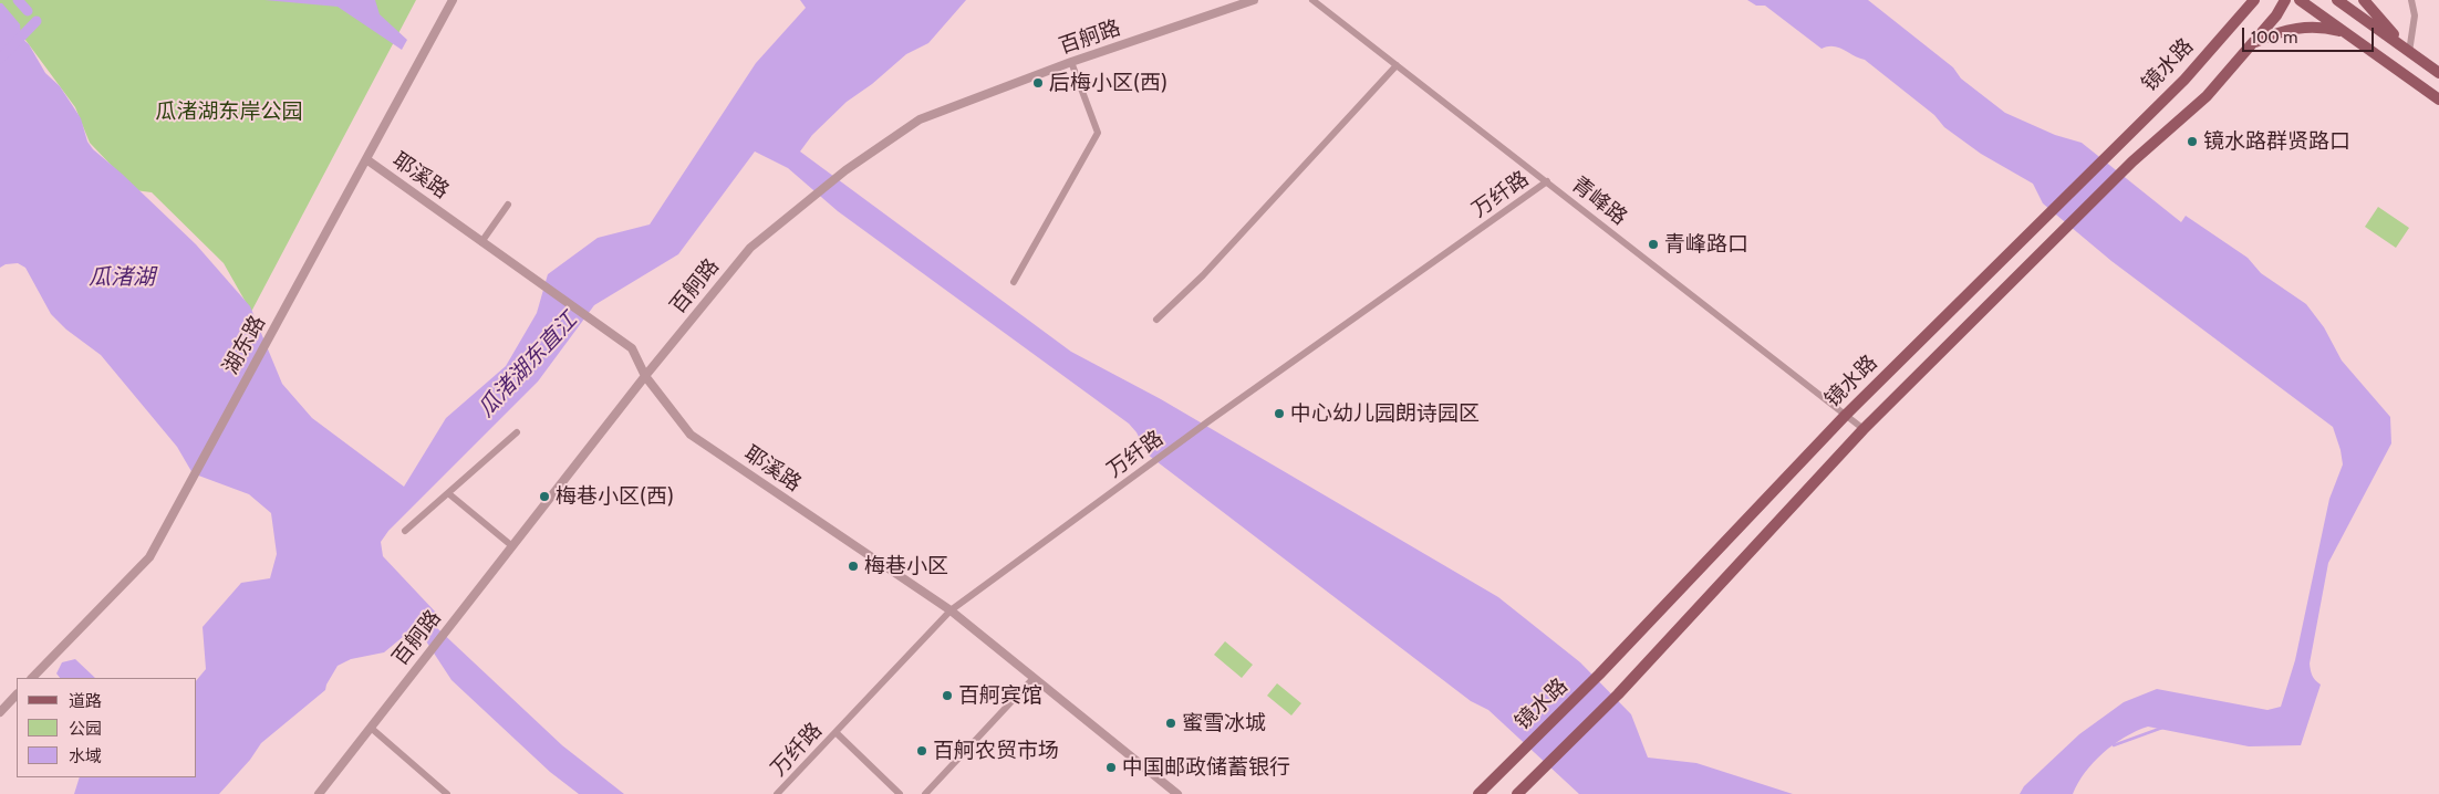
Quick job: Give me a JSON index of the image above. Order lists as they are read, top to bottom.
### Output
{
  "streets": {
    "main road": ["镜水路"],
    "street": [
      "百舸路",
      "耶溪路",
      "万纤路",
      "青峰路",
      "湖东路"
    ]
  },
  "crossings": [
    ["百舸路", "耶溪路"],
    ["镜水路", "青峰路"],
    ["耶溪路", "万纤路"],
    ["耶溪路", "湖东路"],
    ["万纤路", "青峰路"]
  ],
  "water": ["瓜渚湖", "瓜渚湖东直江"],
  "parks": ["瓜渚湖东岸公园"],
  "places": [
    "后梅小区(西)",
    "镜水路群贤路口",
    "青峰路口",
    "中心幼儿园朗诗园区",
    "梅巷小区(西)",
    "梅巷小区",
    "百舸宾馆",
    "蜜雪冰城",
    "百舸农贸市场",
    "中国邮政储蓄银行"
  ],
  "legend": ["道路", "公园", "水域"],
  "scale_bar": "100 m"
}
